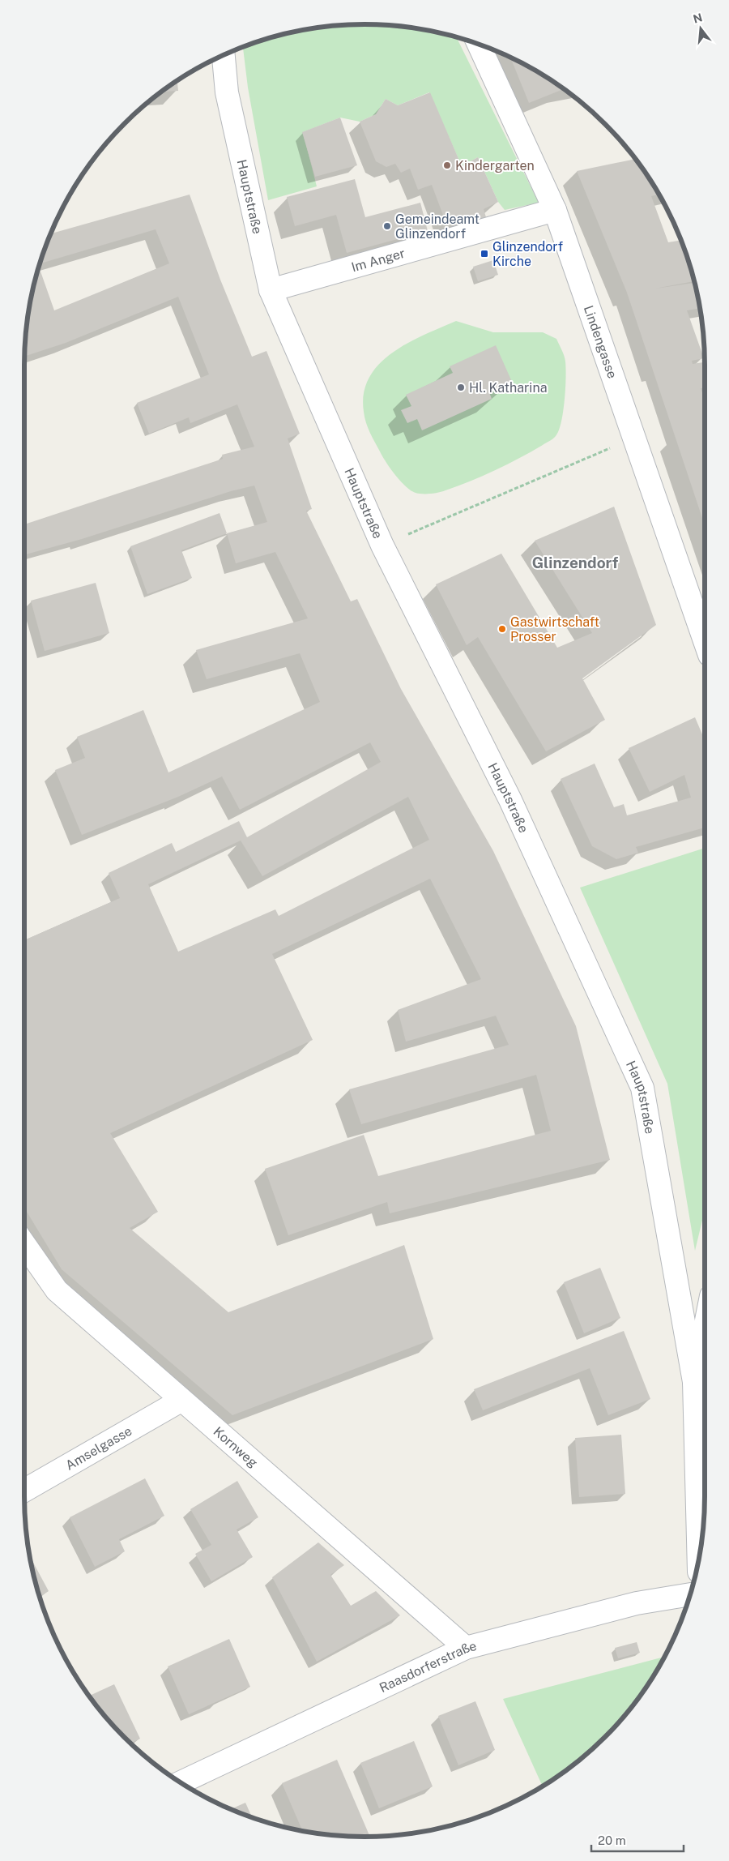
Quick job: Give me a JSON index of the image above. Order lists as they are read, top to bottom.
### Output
{
  "streets": {
    "street": [
      "Hauptstraße",
      "Im Anger",
      "Lindengasse",
      "Amselgasse",
      "Kornweg",
      "Raasdorferstraße"
    ]
  },
  "crossings": [
    ["Hauptstraße", "Im Anger"],
    ["Im Anger", "Lindengasse"],
    ["Amselgasse", "Kornweg"],
    ["Kornweg", "Raasdorferstraße"]
  ],
  "districts": ["Glinzendorf"],
  "places": {
    "other": [
      "Kindergarten",
      "Gemeindeamt Glinzendorf",
      "Hl. Katharina",
      "Gastwirtschaft Prosser"
    ],
    "transit": ["Glinzendorf Kirche"]
  },
  "scale_bar": "20 m",
  "north": "top"
}
